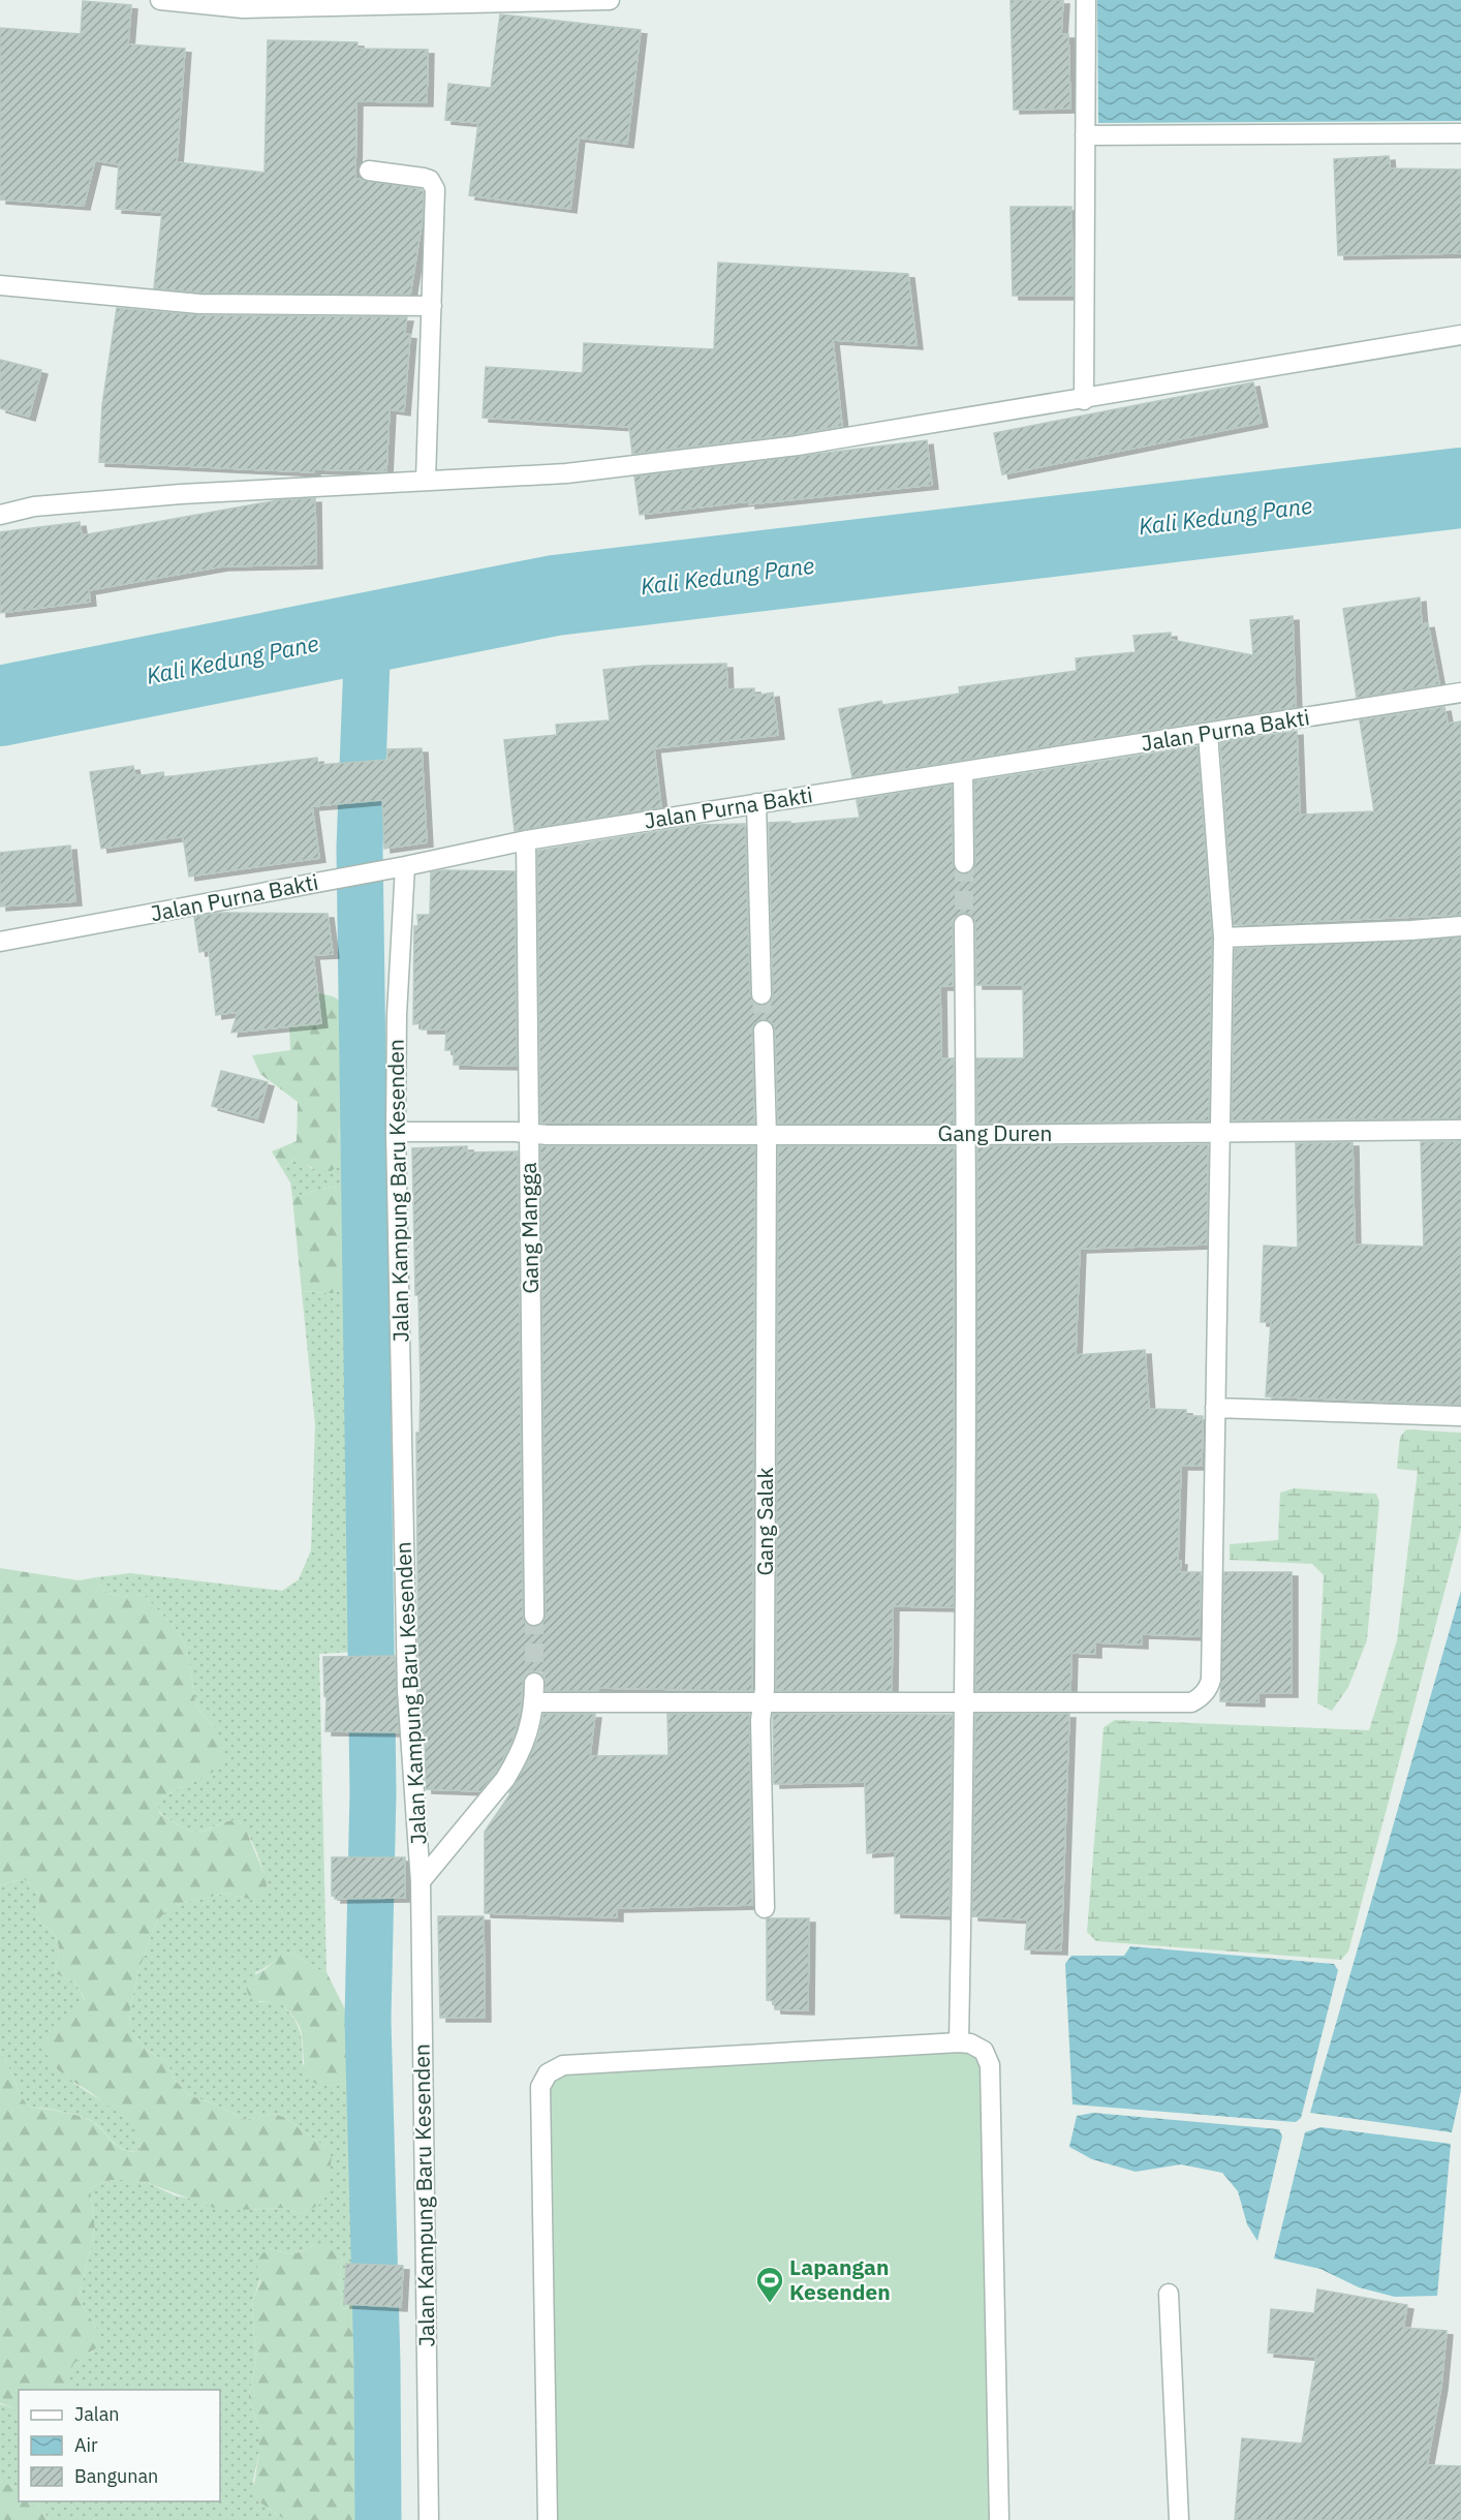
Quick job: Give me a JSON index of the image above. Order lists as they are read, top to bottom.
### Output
{
  "streets": {
    "street": [
      "Jalan Purna Bakti",
      "Gang Duren",
      "Jalan Kampung Baru Kesenden",
      "Gang Mangga",
      "Gang Salak"
    ]
  },
  "crossings": [
    ["Jalan Purna Bakti", "Jalan Kampung Baru Kesenden"],
    ["Jalan Purna Bakti", "Gang Mangga"],
    ["Gang Duren", "Jalan Kampung Baru Kesenden"],
    ["Gang Duren", "Gang Mangga"],
    ["Gang Duren", "Gang Salak"]
  ],
  "water": ["Kali Kedung Pane"],
  "places": {
    "sports": ["Lapangan Kesenden"]
  },
  "legend": ["Jalan", "Air", "Bangunan"]
}
